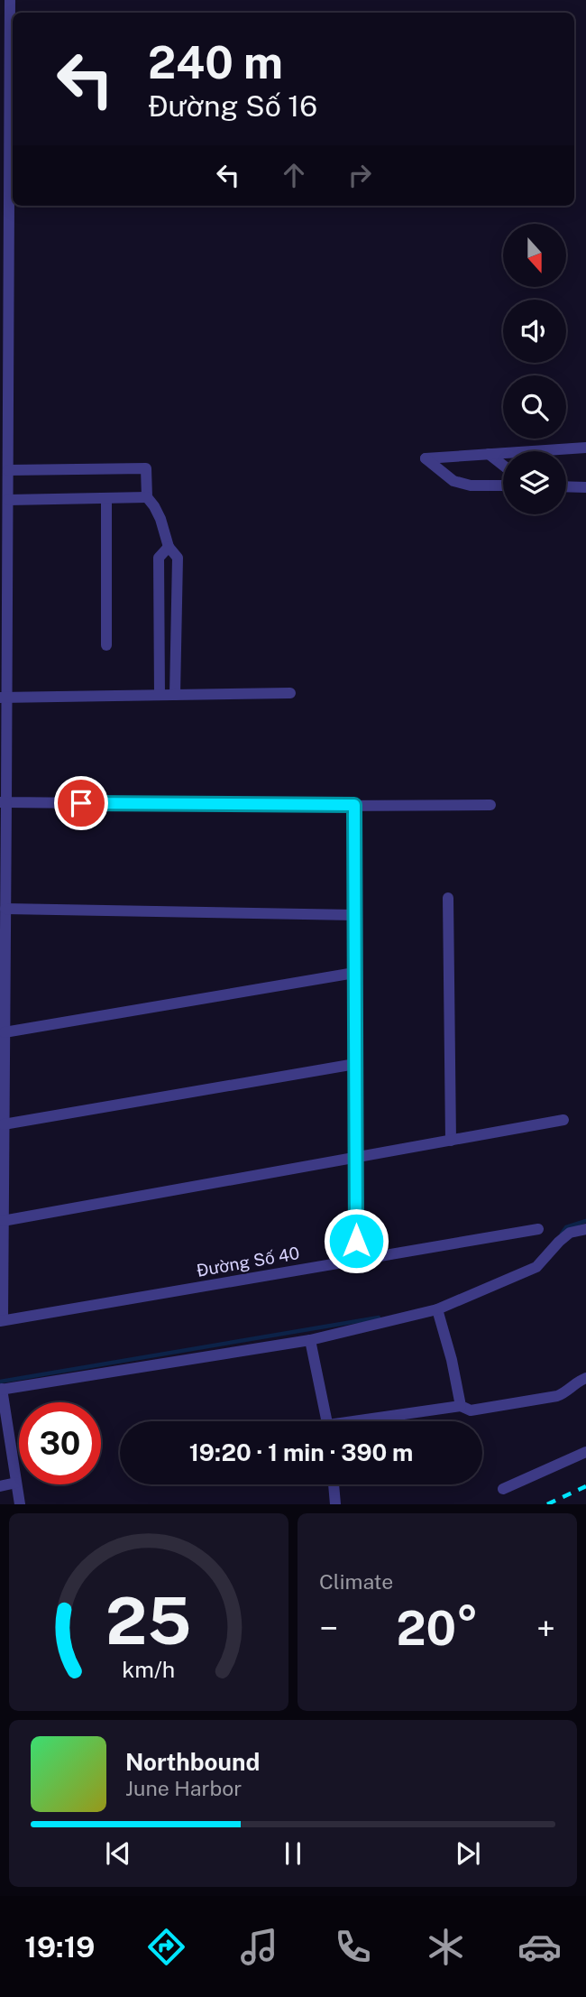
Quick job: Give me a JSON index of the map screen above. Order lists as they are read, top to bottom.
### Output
{
  "streets": {
    "street": ["Đường Số 40"]
  },
  "north": "bottom",
  "page": {
    "turn": ["240 m", "Đường Số 16"],
    "limit": "30",
    "trip": "19:20 · 1 min · 390 m",
    "tile": "Climate",
    "heat": ["−", "20°", "+"],
    "song": ["Northbound", "June Harbor"],
    "tabs": "19:19",
    "gauge": ["25", "km/h"]
  }
}
